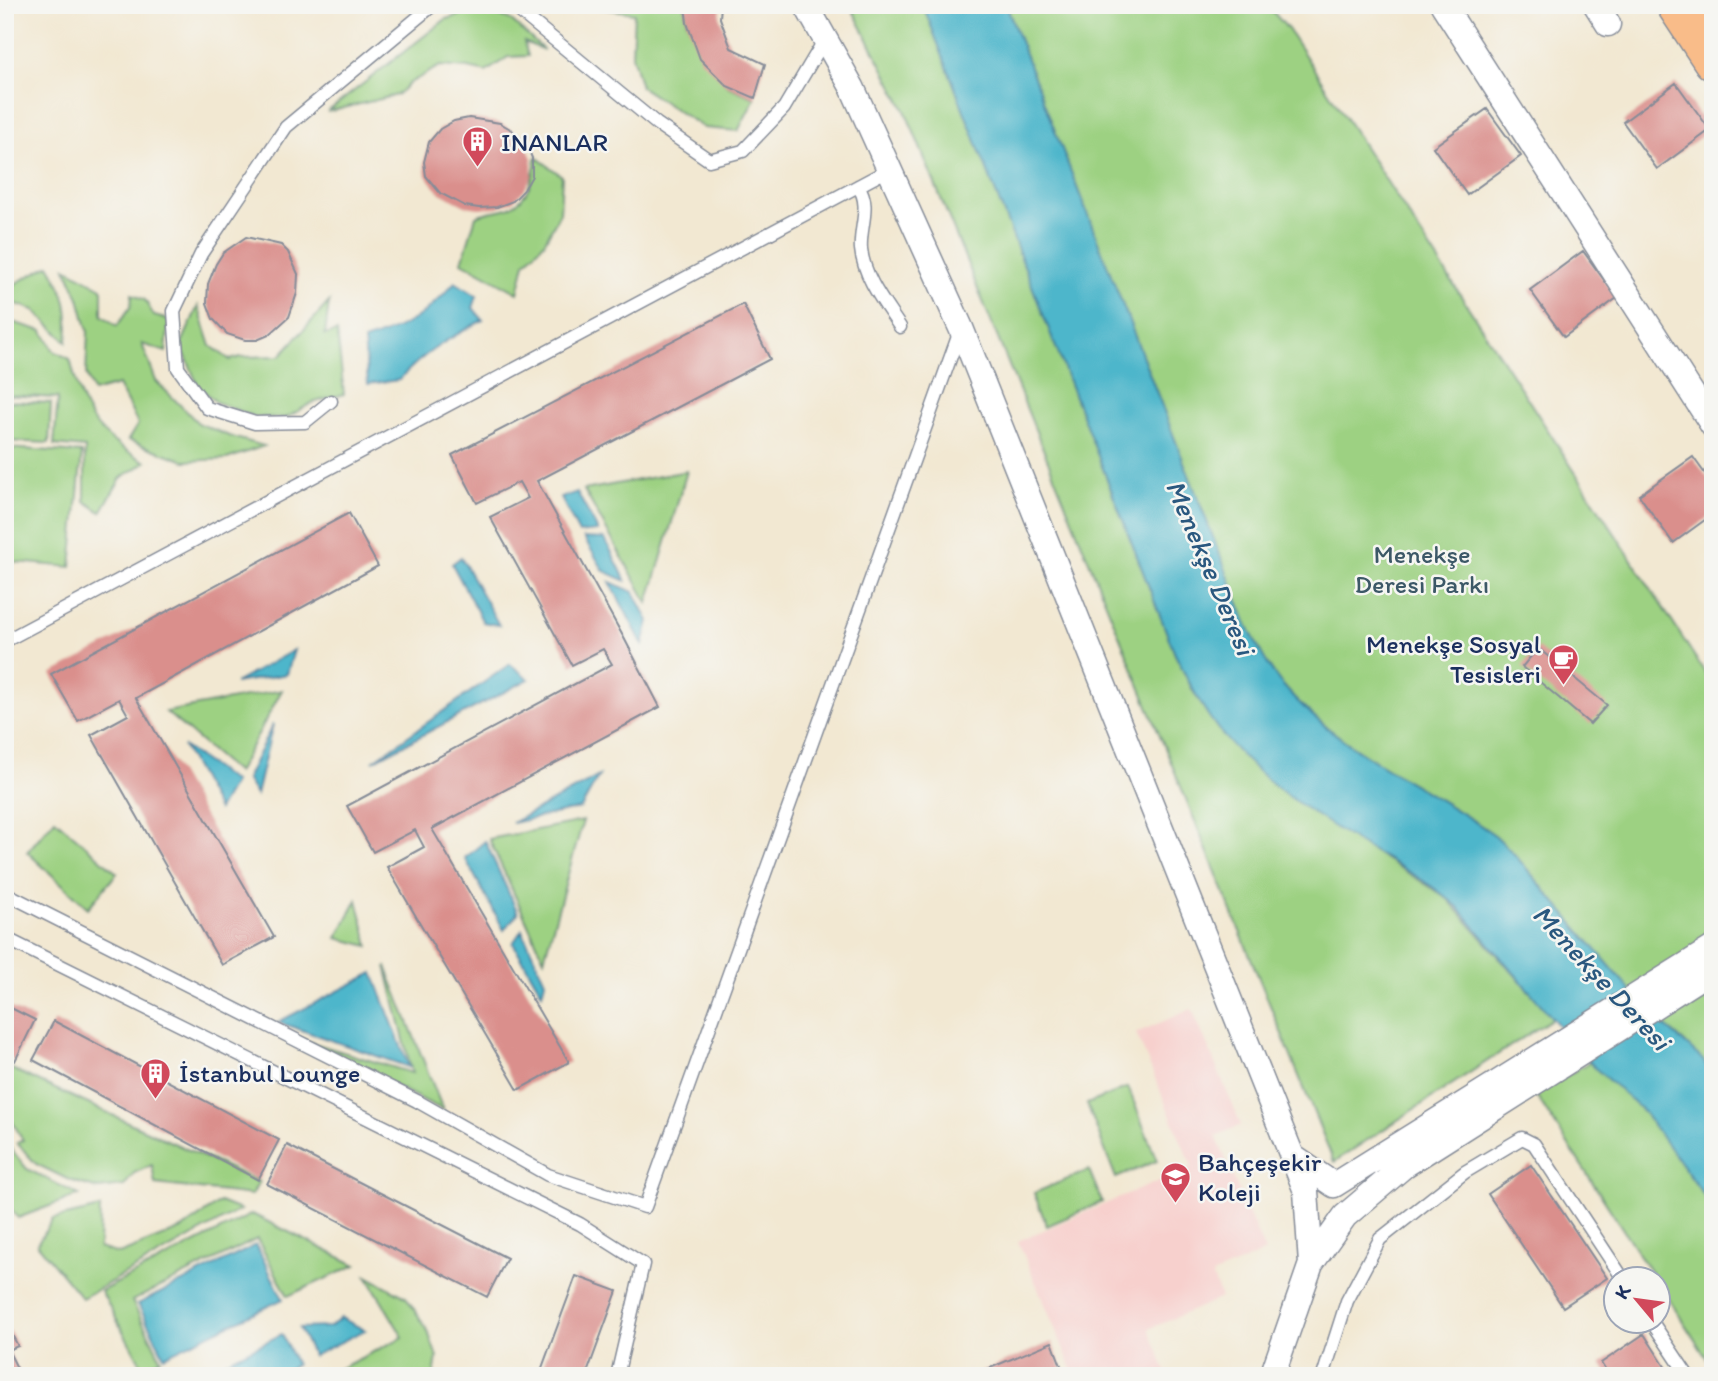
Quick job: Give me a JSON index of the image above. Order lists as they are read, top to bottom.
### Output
{
  "water": ["Menekşe Deresi"],
  "parks": ["Menekşe Deresi Parkı"],
  "places": {
    "building": ["INANLAR", "İstanbul Lounge"],
    "cafe": ["Menekşe Sosyal Tesisleri"],
    "school or university": ["Bahçeşekir Koleji"]
  },
  "north": "top left"
}
